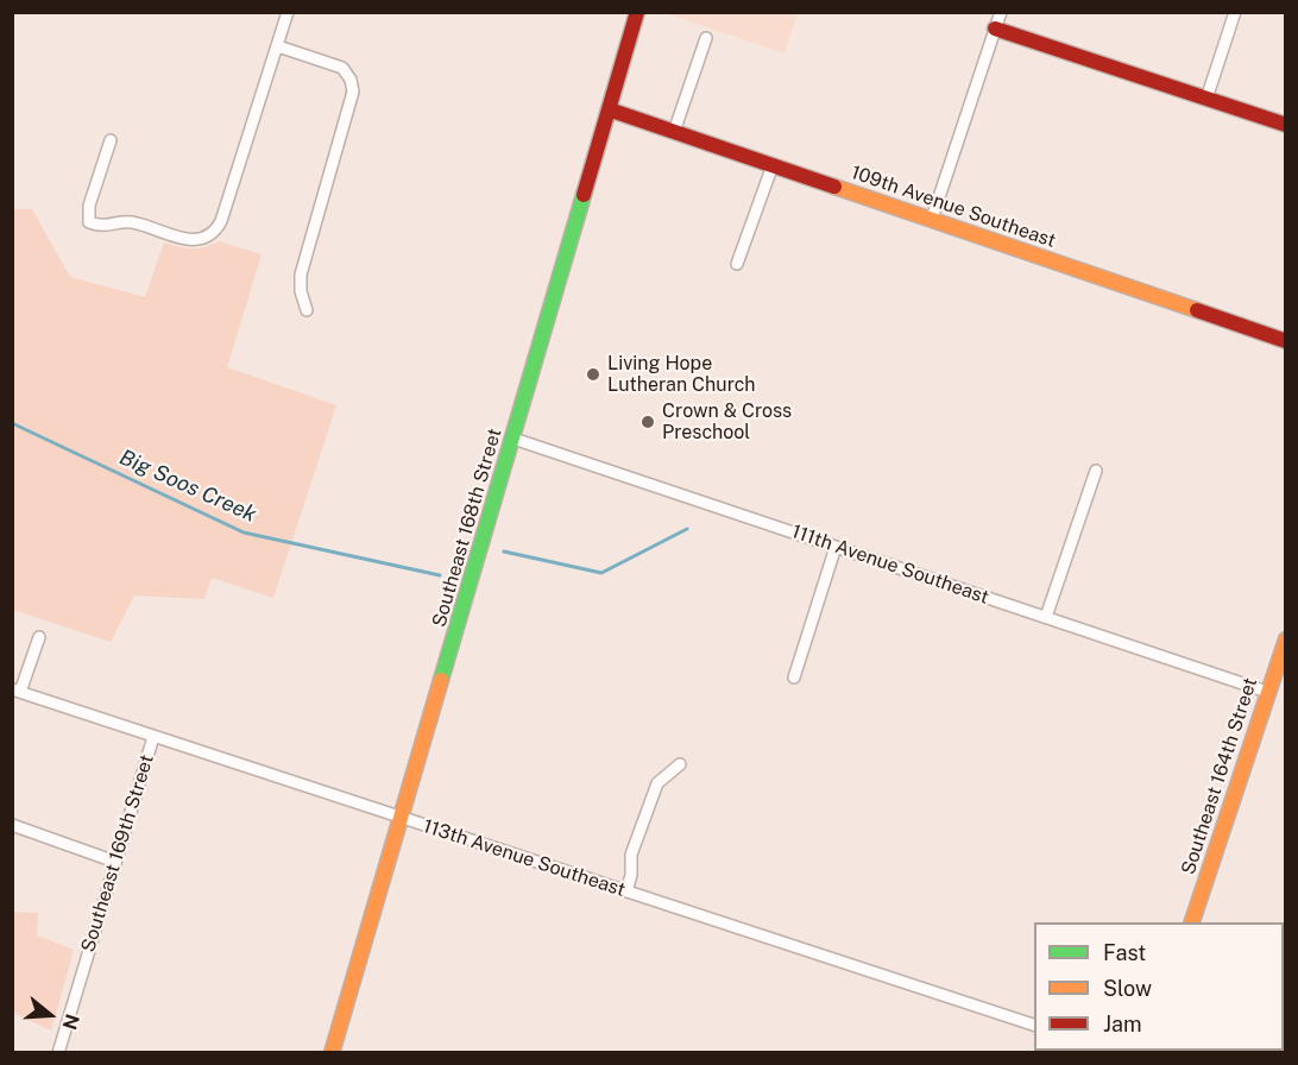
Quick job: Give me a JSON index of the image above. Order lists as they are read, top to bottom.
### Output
{
  "streets": {
    "street": [
      "109th Avenue Southeast",
      "Southeast 168th Street",
      "111th Avenue Southeast",
      "Southeast 164th Street",
      "Southeast 169th Street",
      "113th Avenue Southeast"
    ]
  },
  "crossings": [
    ["109th Avenue Southeast", "Southeast 168th Street"],
    ["Southeast 168th Street", "111th Avenue Southeast"],
    ["Southeast 168th Street", "113th Avenue Southeast"],
    ["111th Avenue Southeast", "Southeast 164th Street"],
    ["Southeast 169th Street", "113th Avenue Southeast"]
  ],
  "water": ["Big Soos Creek"],
  "places": ["Living Hope Lutheran Church", "Crown & Cross Preschool"],
  "legend": ["Fast", "Slow", "Jam"],
  "north": "right"
}
